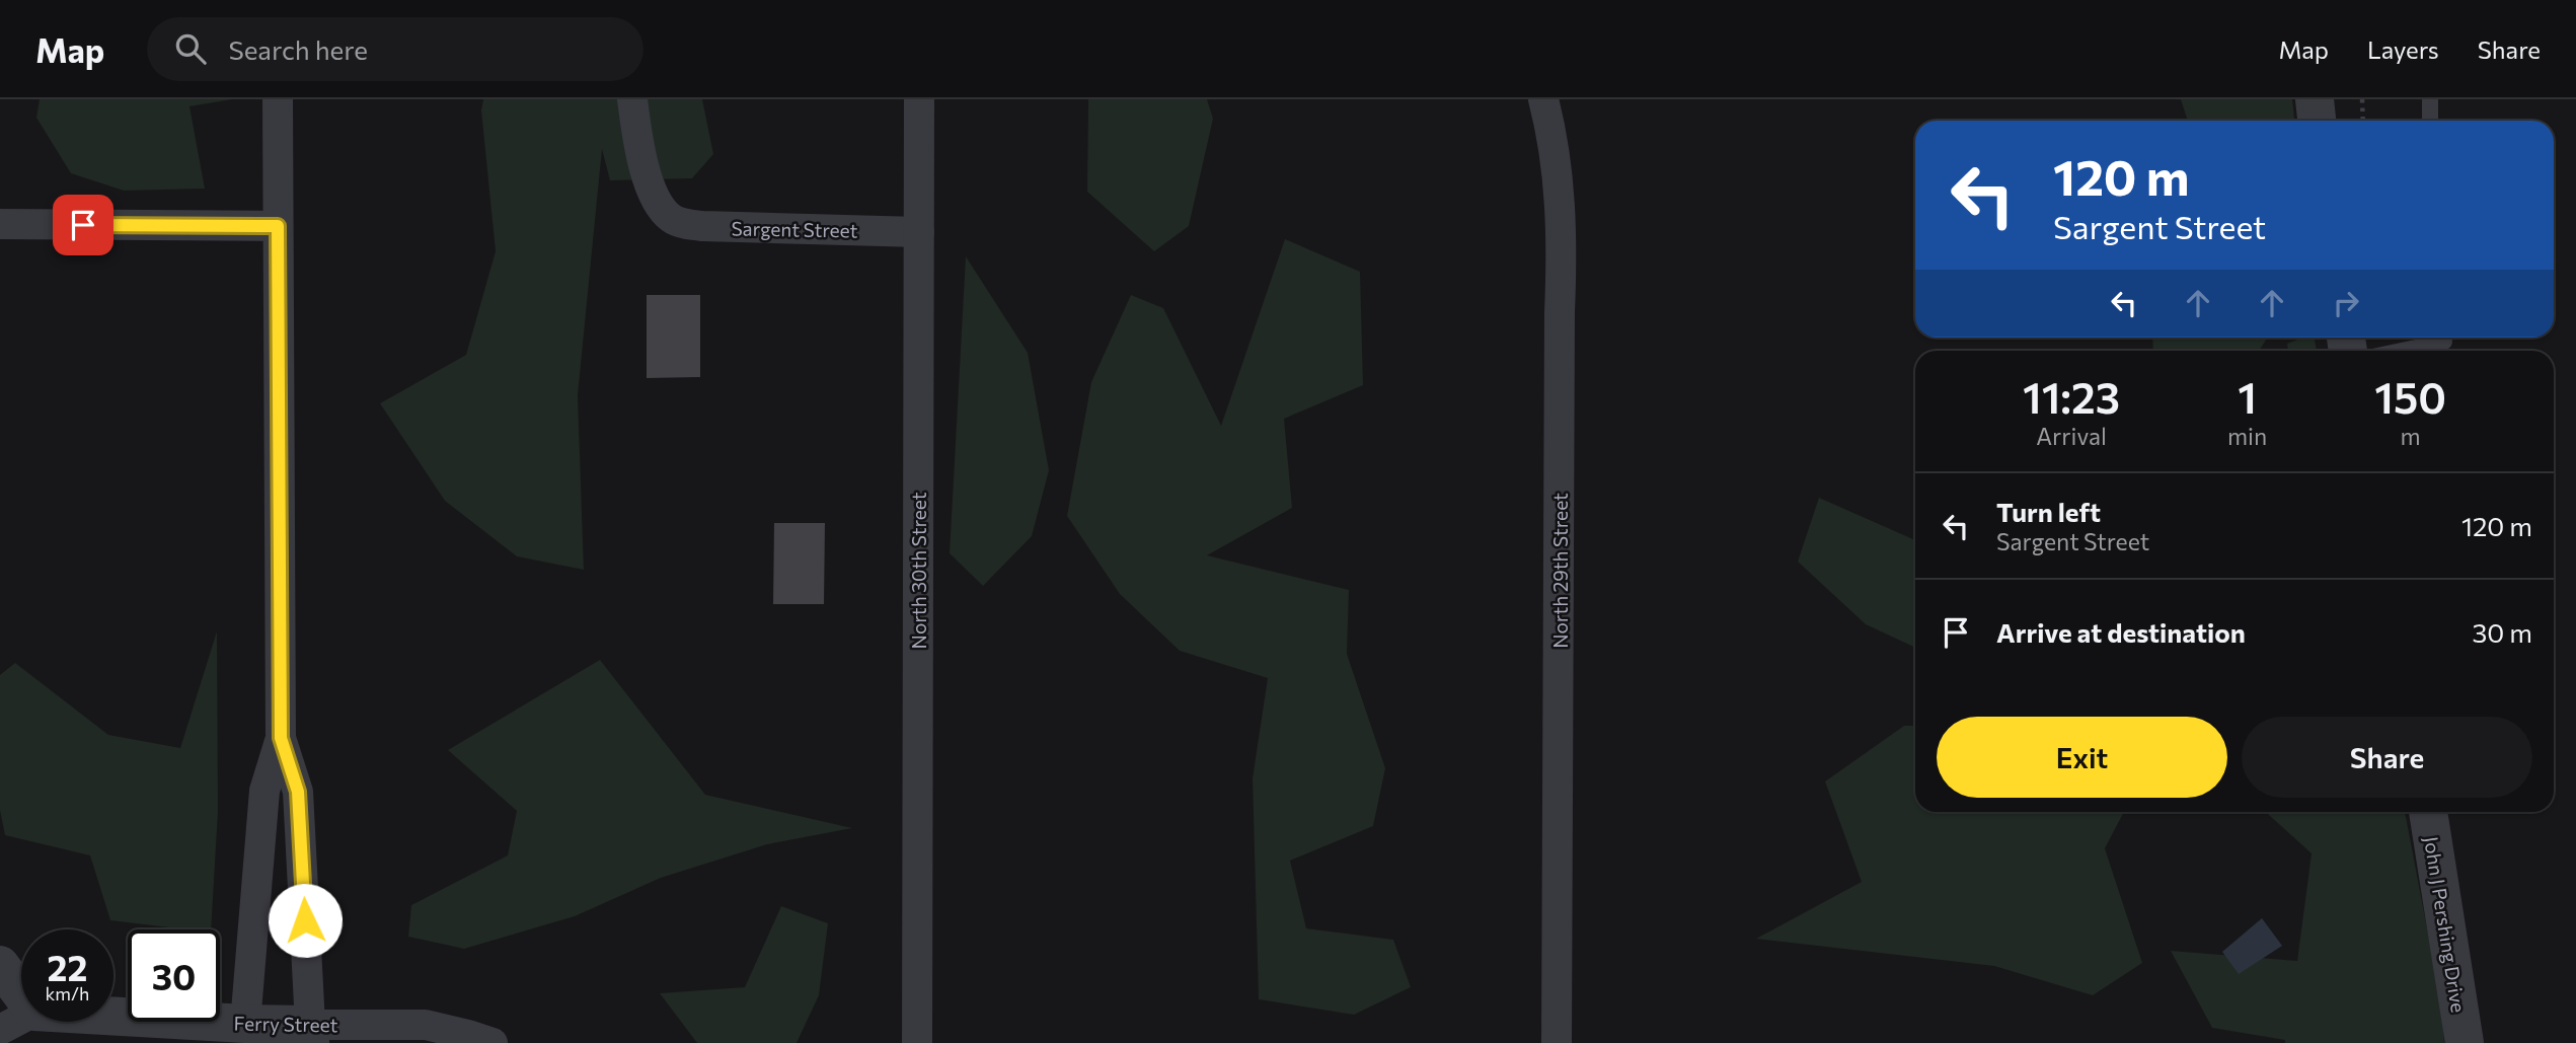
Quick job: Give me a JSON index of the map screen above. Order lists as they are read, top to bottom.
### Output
{
  "streets": {
    "street": [
      "Sargent Street",
      "North 30th Street",
      "North 29th Street",
      "John J Pershing Drive",
      "Ferry Street"
    ]
  },
  "crossings": [
    ["Sargent Street", "North 30th Street"]
  ],
  "page": {
    "header": "Map",
    "search": "Search here",
    "nav": ["Map", "Layers", "Share"],
    "turn": ["120 m", "Sargent Street"],
    "eta": [
      "11:23",
      "Arrival",
      "1",
      "min",
      "150",
      "m"
    ],
    "list": [
      {
        "name": "Turn left",
        "note": "Sargent Street",
        "value": "120 m"
      },
      {
        "name": "Arrive at destination",
        "value": "30 m"
      }
    ],
    "buttons": ["Exit", "Share"],
    "speed": "22 km/h",
    "limit": "30"
  }
}
